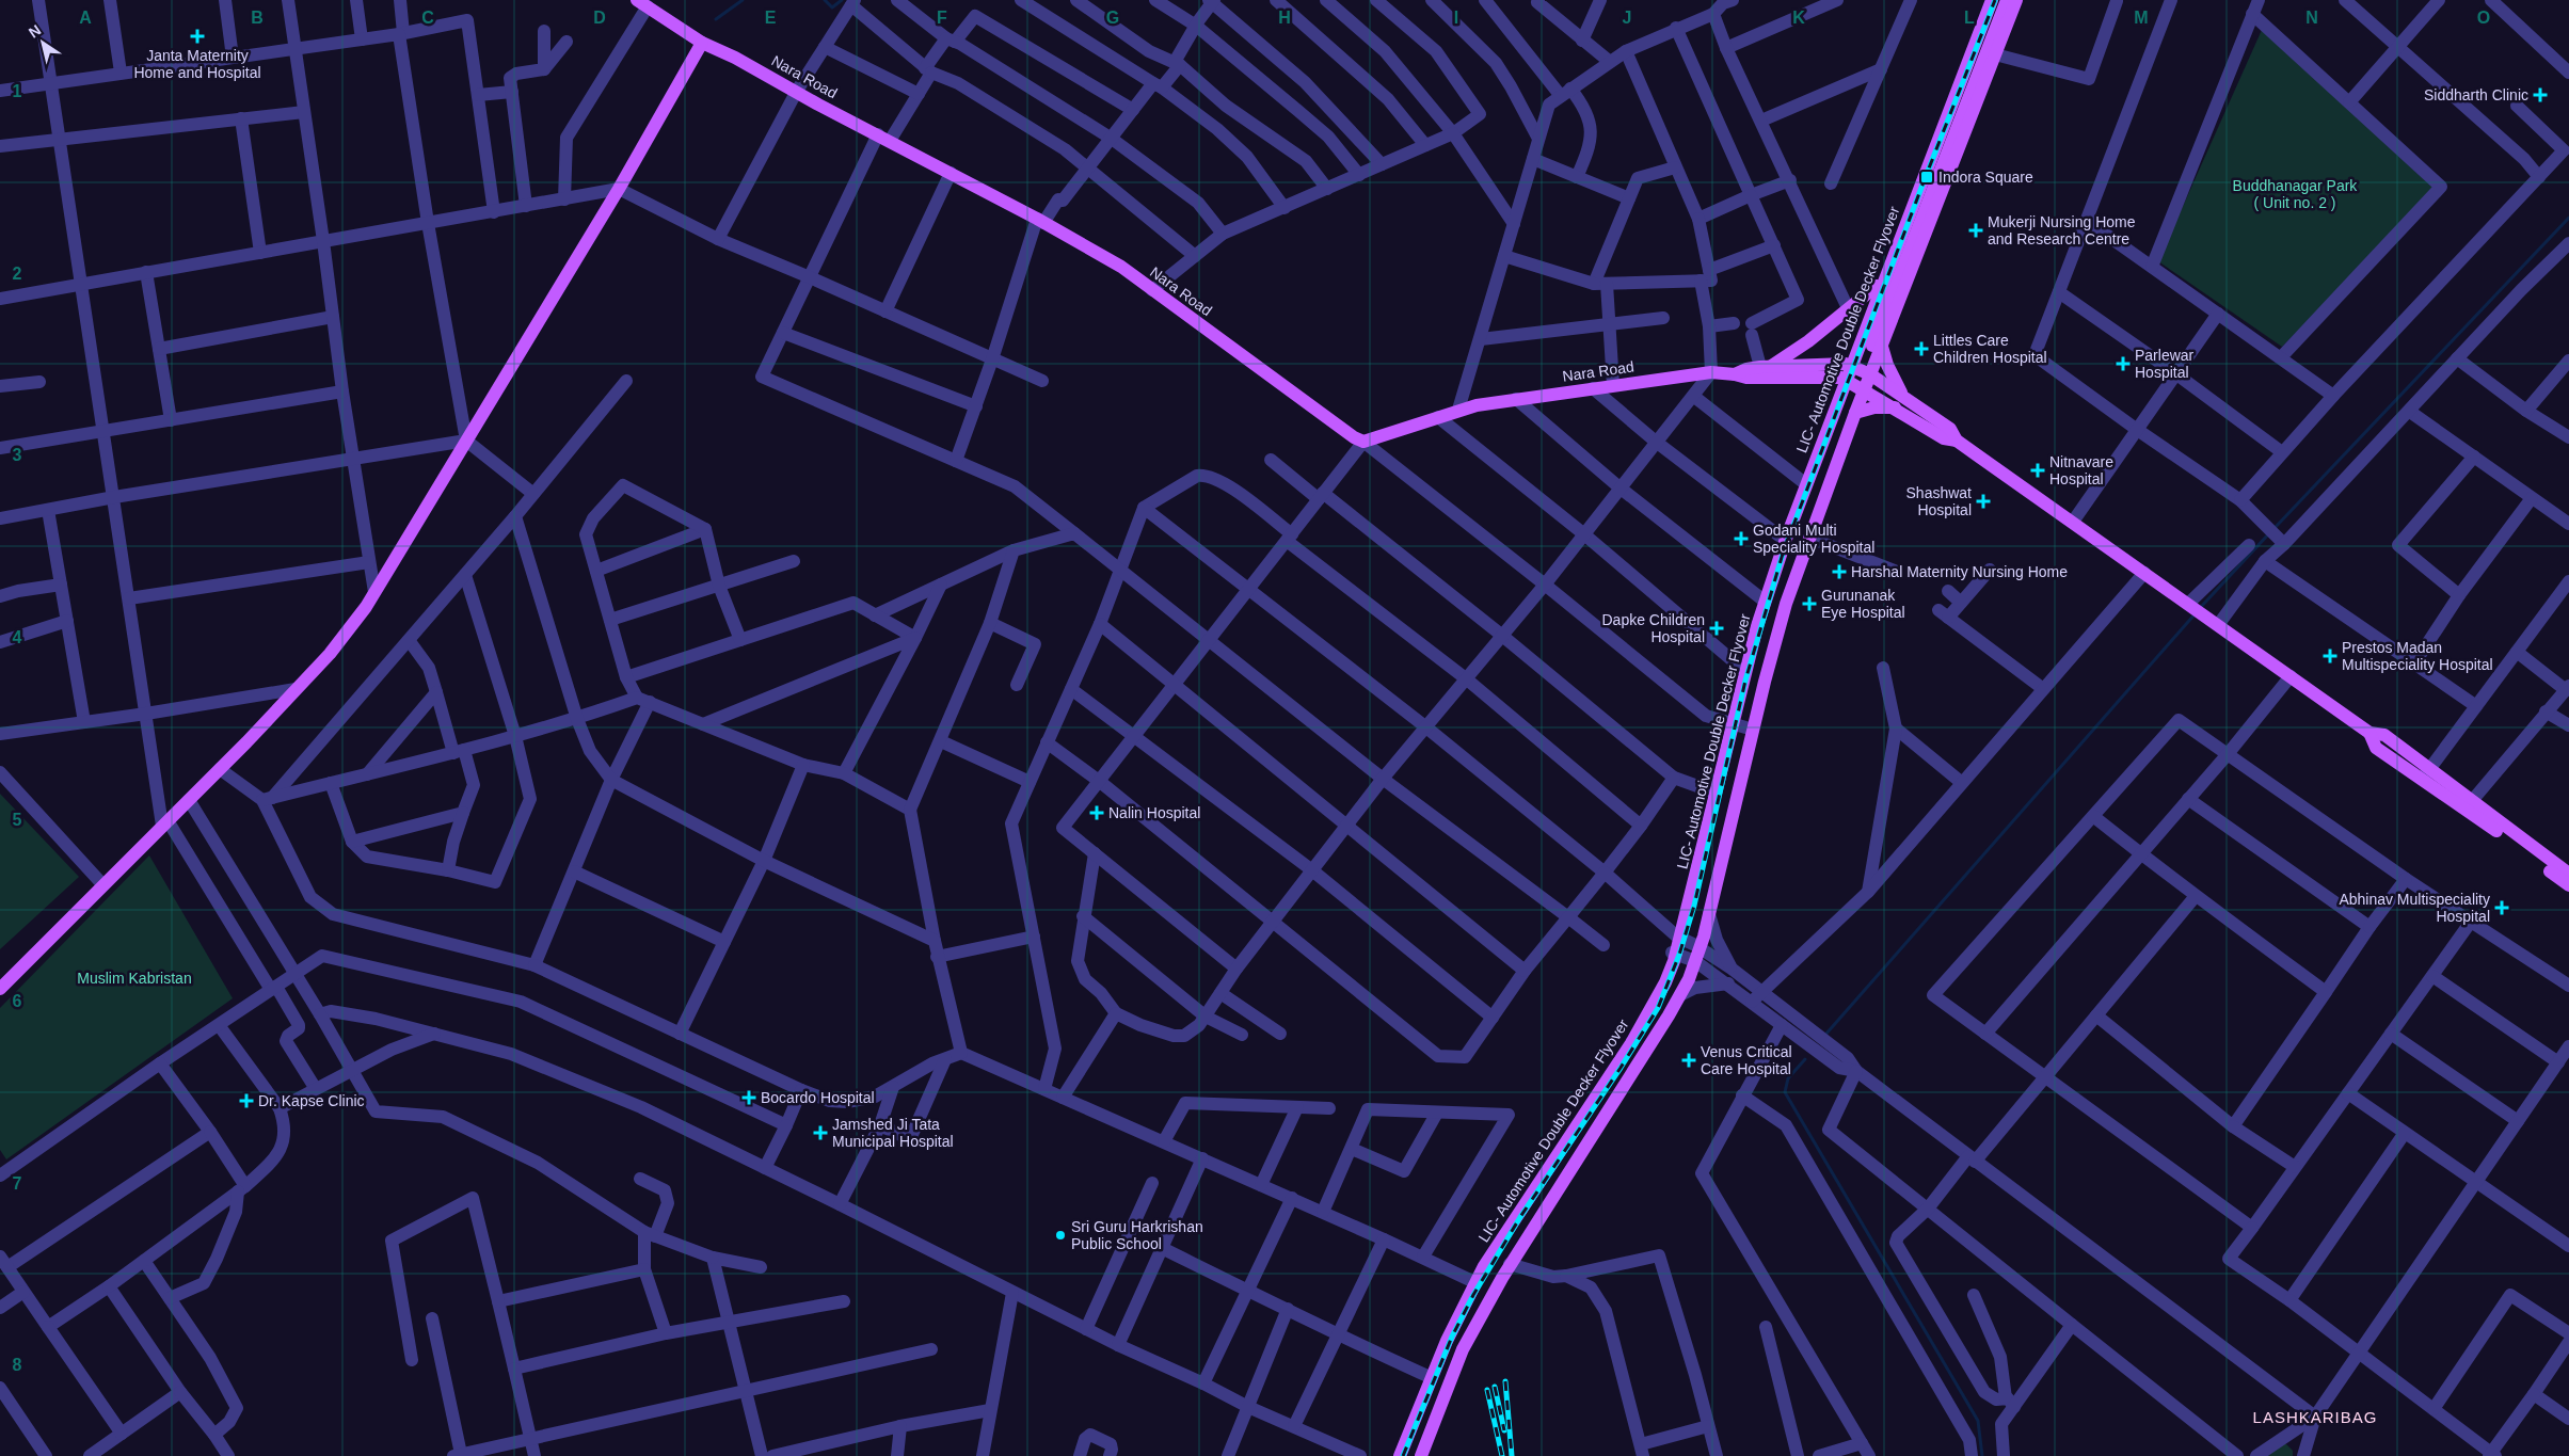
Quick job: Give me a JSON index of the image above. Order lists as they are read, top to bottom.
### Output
{
  "streets": {
    "main road": ["Nara Road", "LIC- Automotive Double Decker Flyover"]
  },
  "districts": ["LASHKARIBAG"],
  "parks": ["Buddhanagar Park ( Unit no. 2 )", "Muslim Kabristan"],
  "places": {
    "health": [
      "Janta Maternity Home and Hospital",
      "Siddharth Clinic",
      "Mukerji Nursing Home and Research Centre",
      "Littles Care Children Hospital",
      "Parlewar Hospital",
      "Nitnavare Hospital",
      "Shashwat Hospital",
      "Godani Multi Speciality Hospital",
      "Harshal Maternity Nursing Home",
      "Gurunanak Eye Hospital",
      "Dapke Children Hospital",
      "Prestos Madan Multispeciality Hospital",
      "Nalin Hospital",
      "Abhinav Multispeciality Hospital",
      "Venus Critical Care Hospital",
      "Bocardo Hospital",
      "Dr. Kapse Clinic",
      "Jamshed Ji Tata Municipal Hospital"
    ],
    "transit": ["Indora Square"],
    "other": ["Sri Guru Harkrishan Public School"]
  },
  "north": "top left",
  "grid": {
    "columns": [
      "A",
      "B",
      "C",
      "D",
      "E",
      "F",
      "G",
      "H",
      "I",
      "J",
      "K",
      "L",
      "M",
      "N",
      "O"
    ],
    "rows": [
      "1",
      "2",
      "3",
      "4",
      "5",
      "6",
      "7",
      "8"
    ]
  }
}
